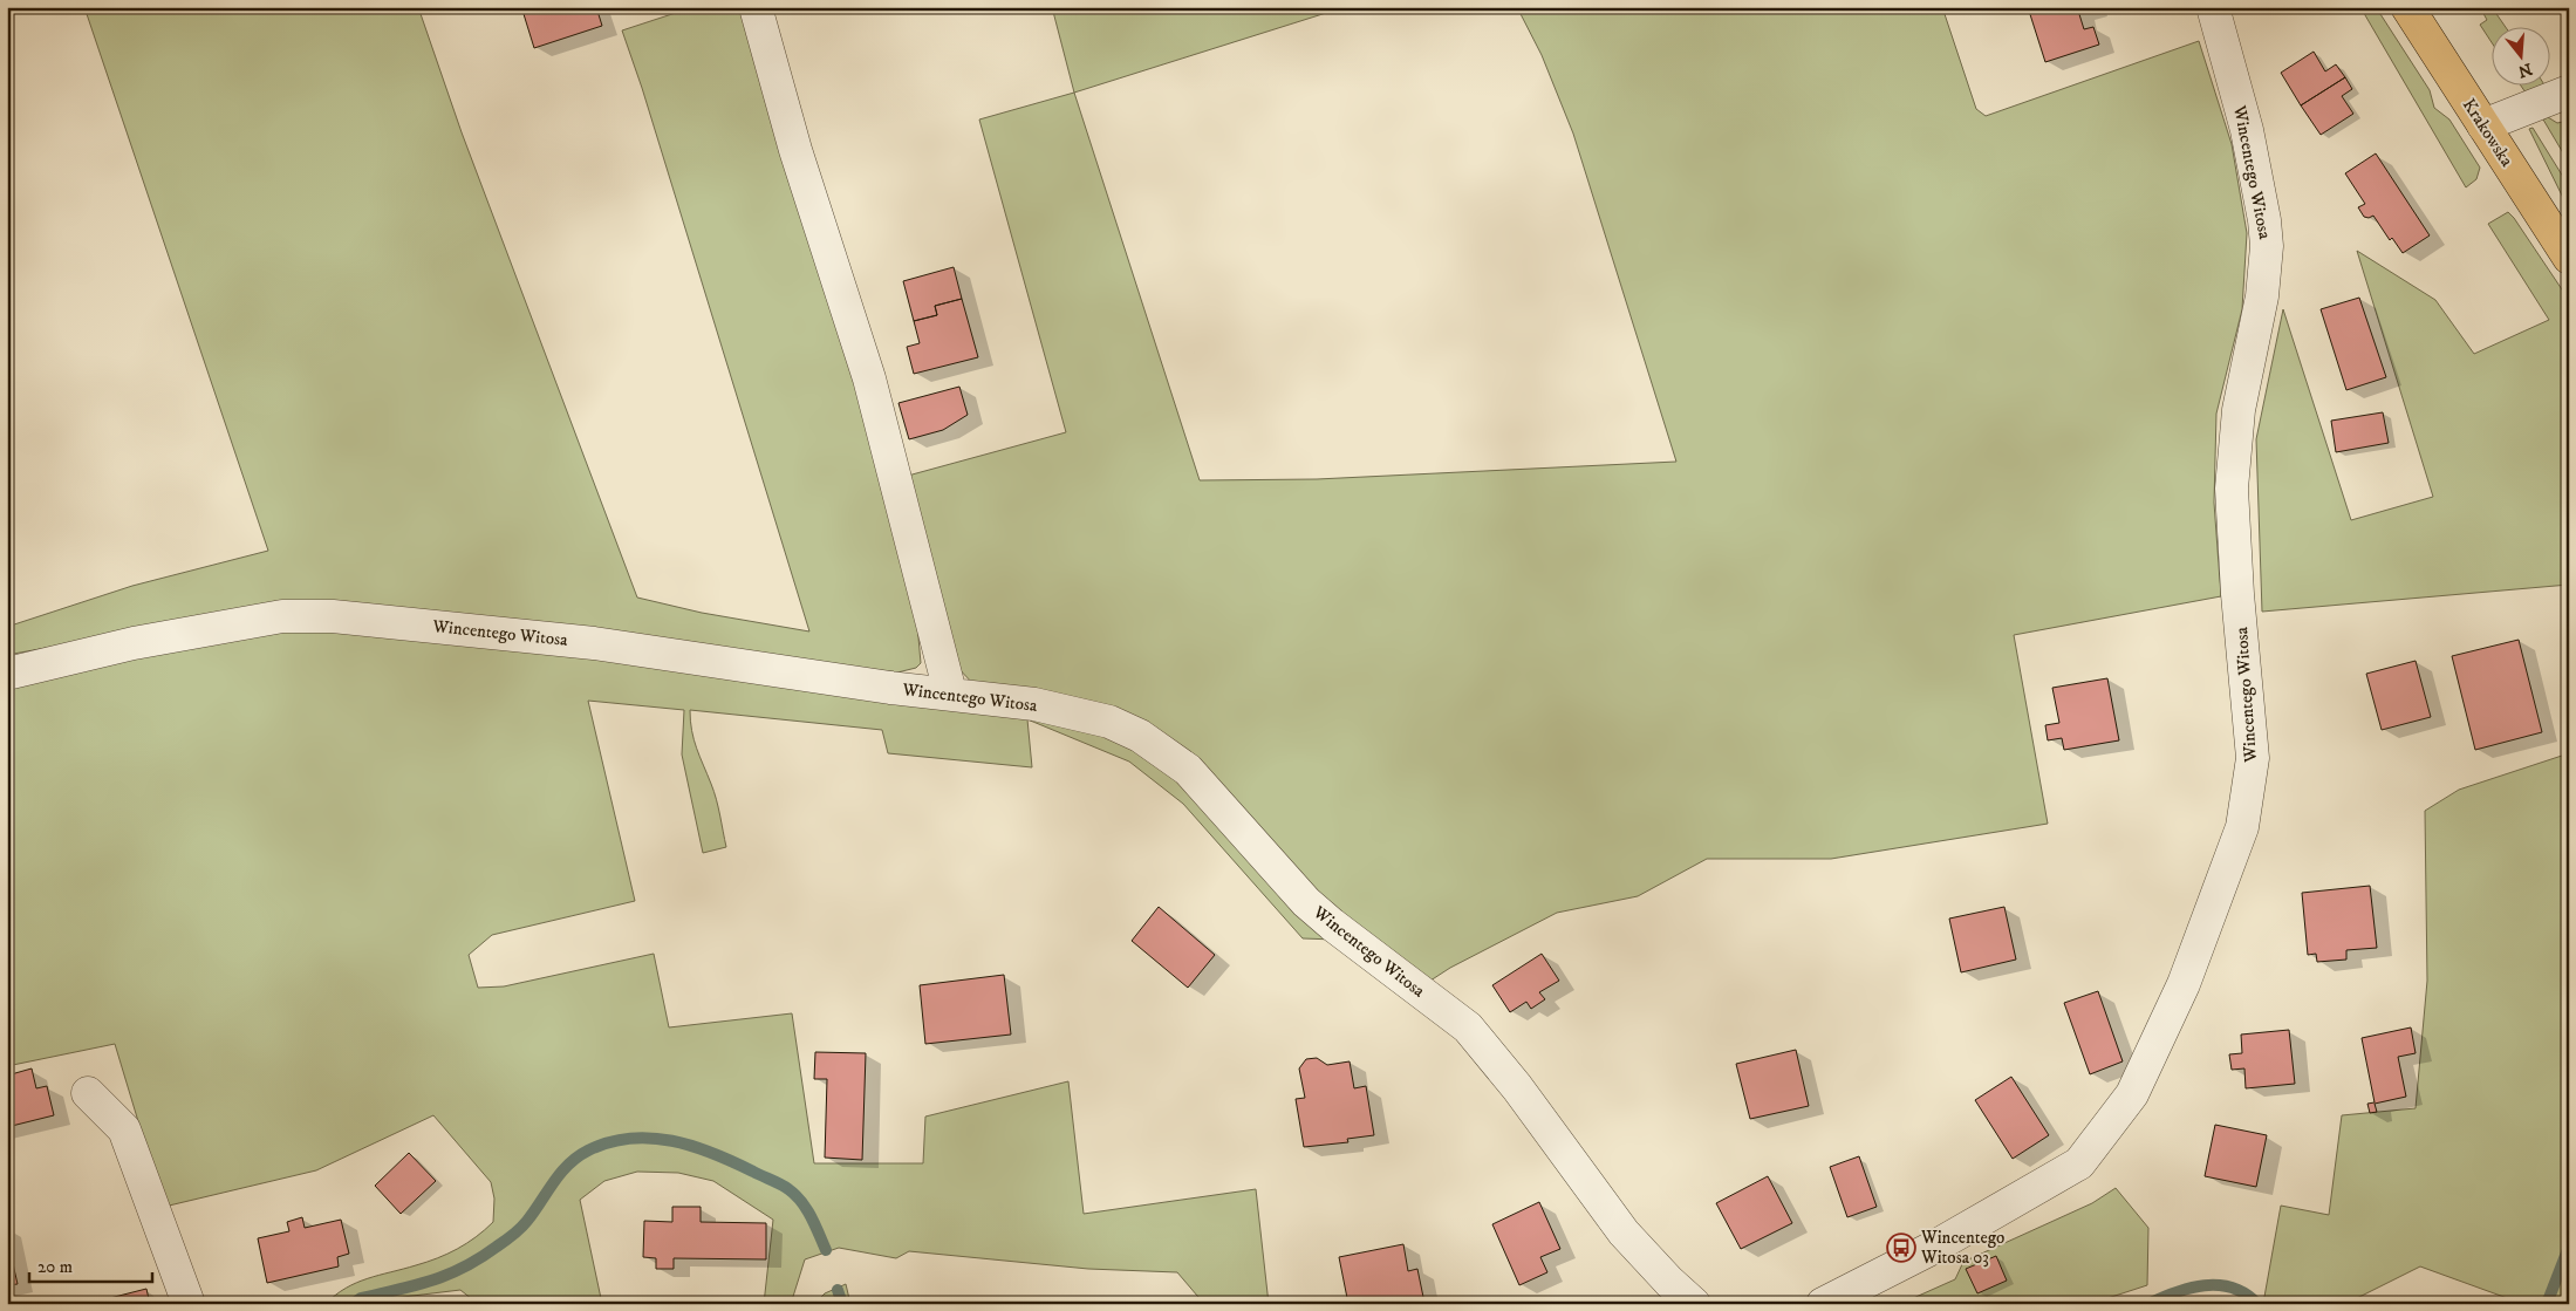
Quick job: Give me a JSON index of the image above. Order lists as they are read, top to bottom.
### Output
{
  "streets": {
    "main road": ["Krakowska"],
    "street": ["Wincentego Witosa"]
  },
  "places": {
    "bus stop": ["Wincentego Witosa 03"]
  },
  "scale_bar": "20 m",
  "north": "bottom"
}
